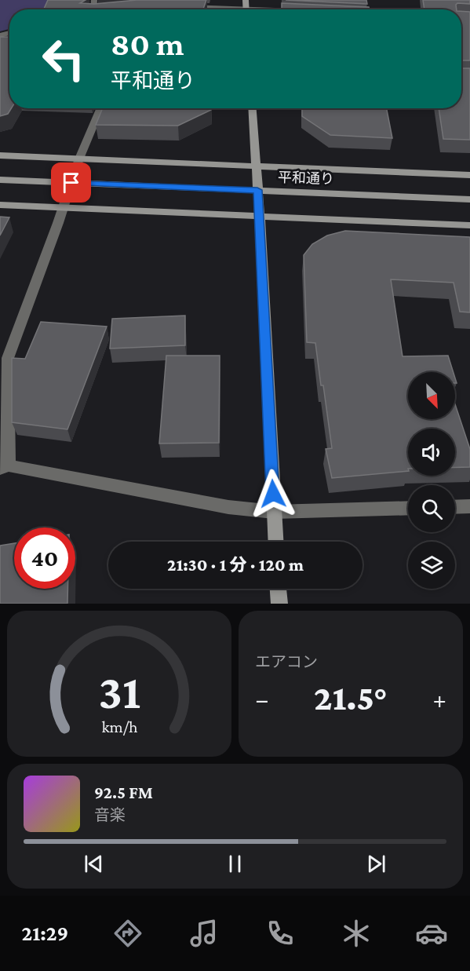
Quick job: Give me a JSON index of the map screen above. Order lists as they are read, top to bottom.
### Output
{
  "streets": {
    "main road": ["平和通り"]
  },
  "north": "bottom right",
  "page": {
    "turn": ["80 m", "平和通り"],
    "limit": "40",
    "trip": "21:30 · 1 分 · 120 m",
    "tile": "エアコン",
    "heat": ["−", "21.5°", "+"],
    "song": ["92.5 FM", "音楽"],
    "tabs": "21:29",
    "gauge": ["31", "km/h"]
  }
}
